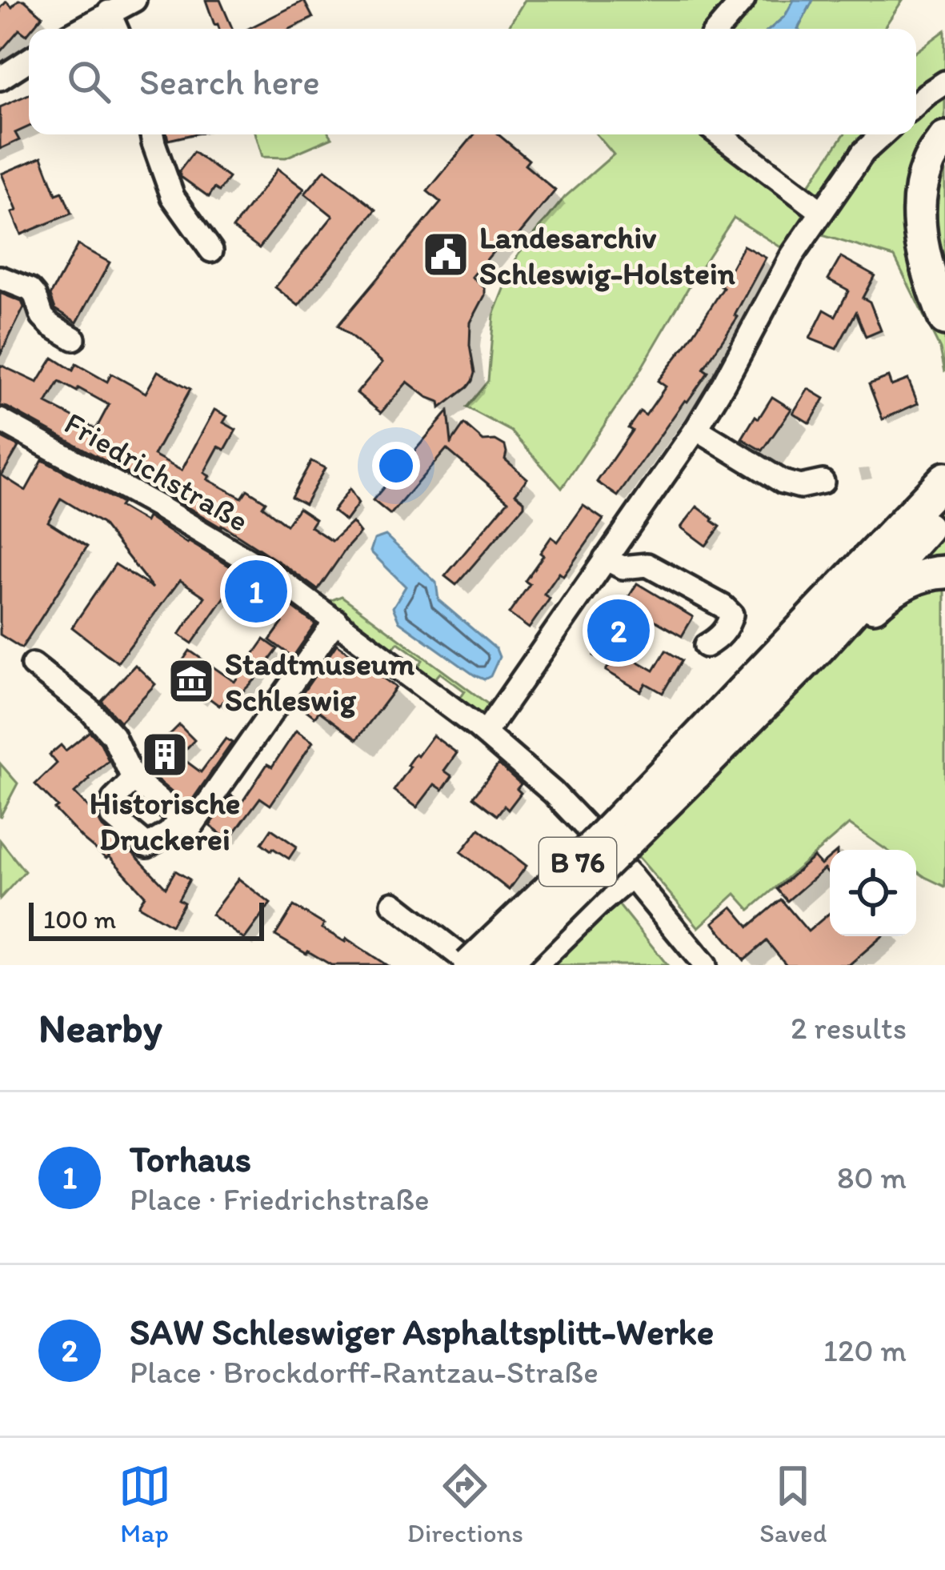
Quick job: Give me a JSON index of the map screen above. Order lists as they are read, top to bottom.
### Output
{
  "streets": {
    "highway": ["B 76"],
    "street": ["Friedrichstraße"]
  },
  "places": {
    "public building": ["Landesarchiv Schleswig-Holstein"],
    "museum": ["Stadtmuseum Schleswig"],
    "building": ["Historische Druckerei"]
  },
  "scale_bar": "100 m",
  "page": {
    "search": "Search here",
    "pins": ["1", "2"],
    "scale": "100 m",
    "heading": ["Nearby", "2 results"],
    "list": [
      {
        "mark": "1",
        "name": "Torhaus",
        "note": "Place · Friedrichstraße",
        "value": "80 m"
      },
      {
        "mark": "2",
        "name": "SAW Schleswiger Asphaltsplitt-Werke",
        "note": "Place · Brockdorff-Rantzau-Straße",
        "value": "120 m"
      }
    ],
    "nav": ["Map", "Directions", "Saved"]
  }
}
